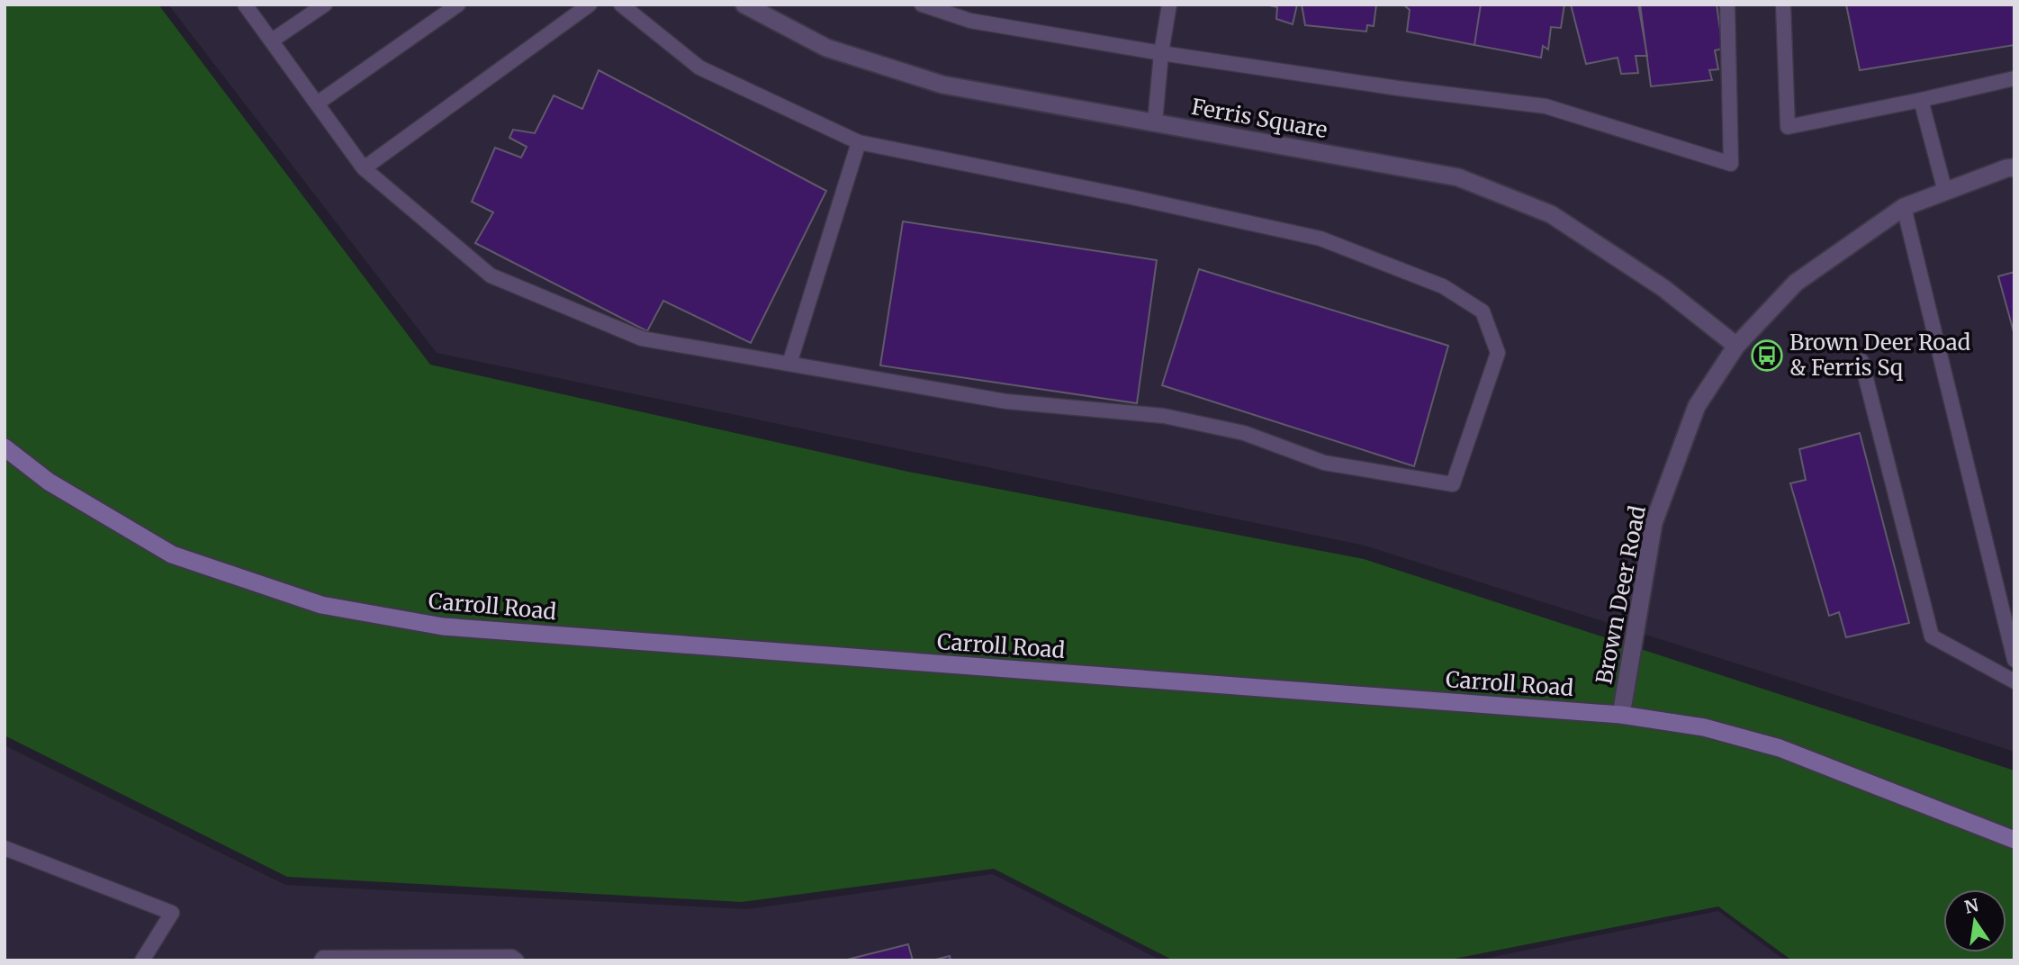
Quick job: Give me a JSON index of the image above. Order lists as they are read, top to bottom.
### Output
{
  "streets": {
    "main road": ["Carroll Road"],
    "street": ["Ferris Square", "Brown Deer Road"]
  },
  "crossings": [
    ["Ferris Square", "Brown Deer Road"],
    ["Brown Deer Road", "Carroll Road"]
  ],
  "places": {
    "bus stop": ["Brown Deer Road & Ferris Sq"]
  },
  "north": "top"
}
